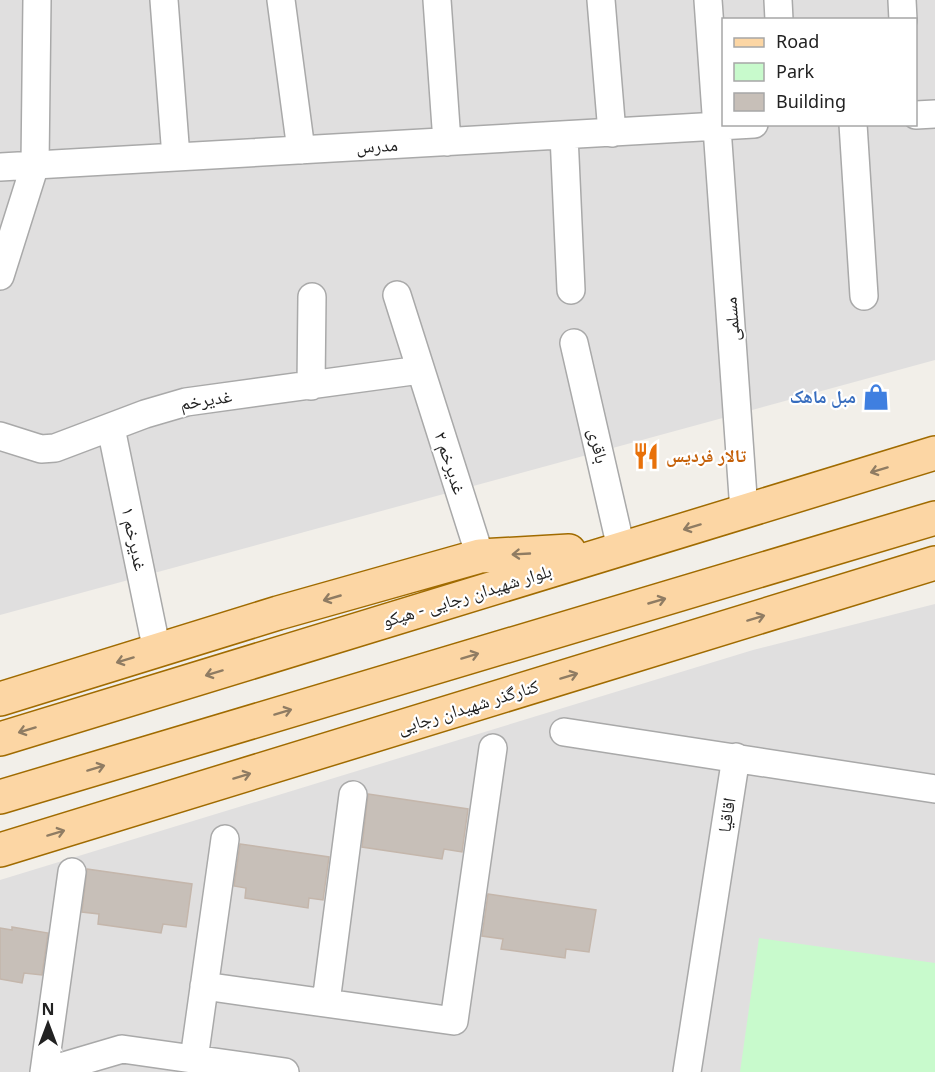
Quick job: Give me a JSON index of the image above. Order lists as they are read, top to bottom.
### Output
{
  "streets": {
    "main road": ["بلوار شهیدان رجایی - هپکو", "کنارگذر شهیدان رجایی"],
    "street": [
      "مدرس",
      "مسلمی",
      "غدیرخم",
      "باقری",
      "غدیرخم ۲",
      "غدیرخم ۱",
      "اقاقیا"
    ]
  },
  "crossings": [
    ["مدرس", "مسلمی"],
    ["مسلمی", "بلوار شهیدان رجایی - هپکو"],
    ["غدیرخم", "غدیرخم ۲"],
    ["غدیرخم", "غدیرخم ۱"],
    ["باقری", "بلوار شهیدان رجایی - هپکو"]
  ],
  "places": {
    "shop": ["مبل ماهک"],
    "restaurant": ["تالار فردیس"]
  },
  "legend": ["Road", "Park", "Building"],
  "north": "top"
}
